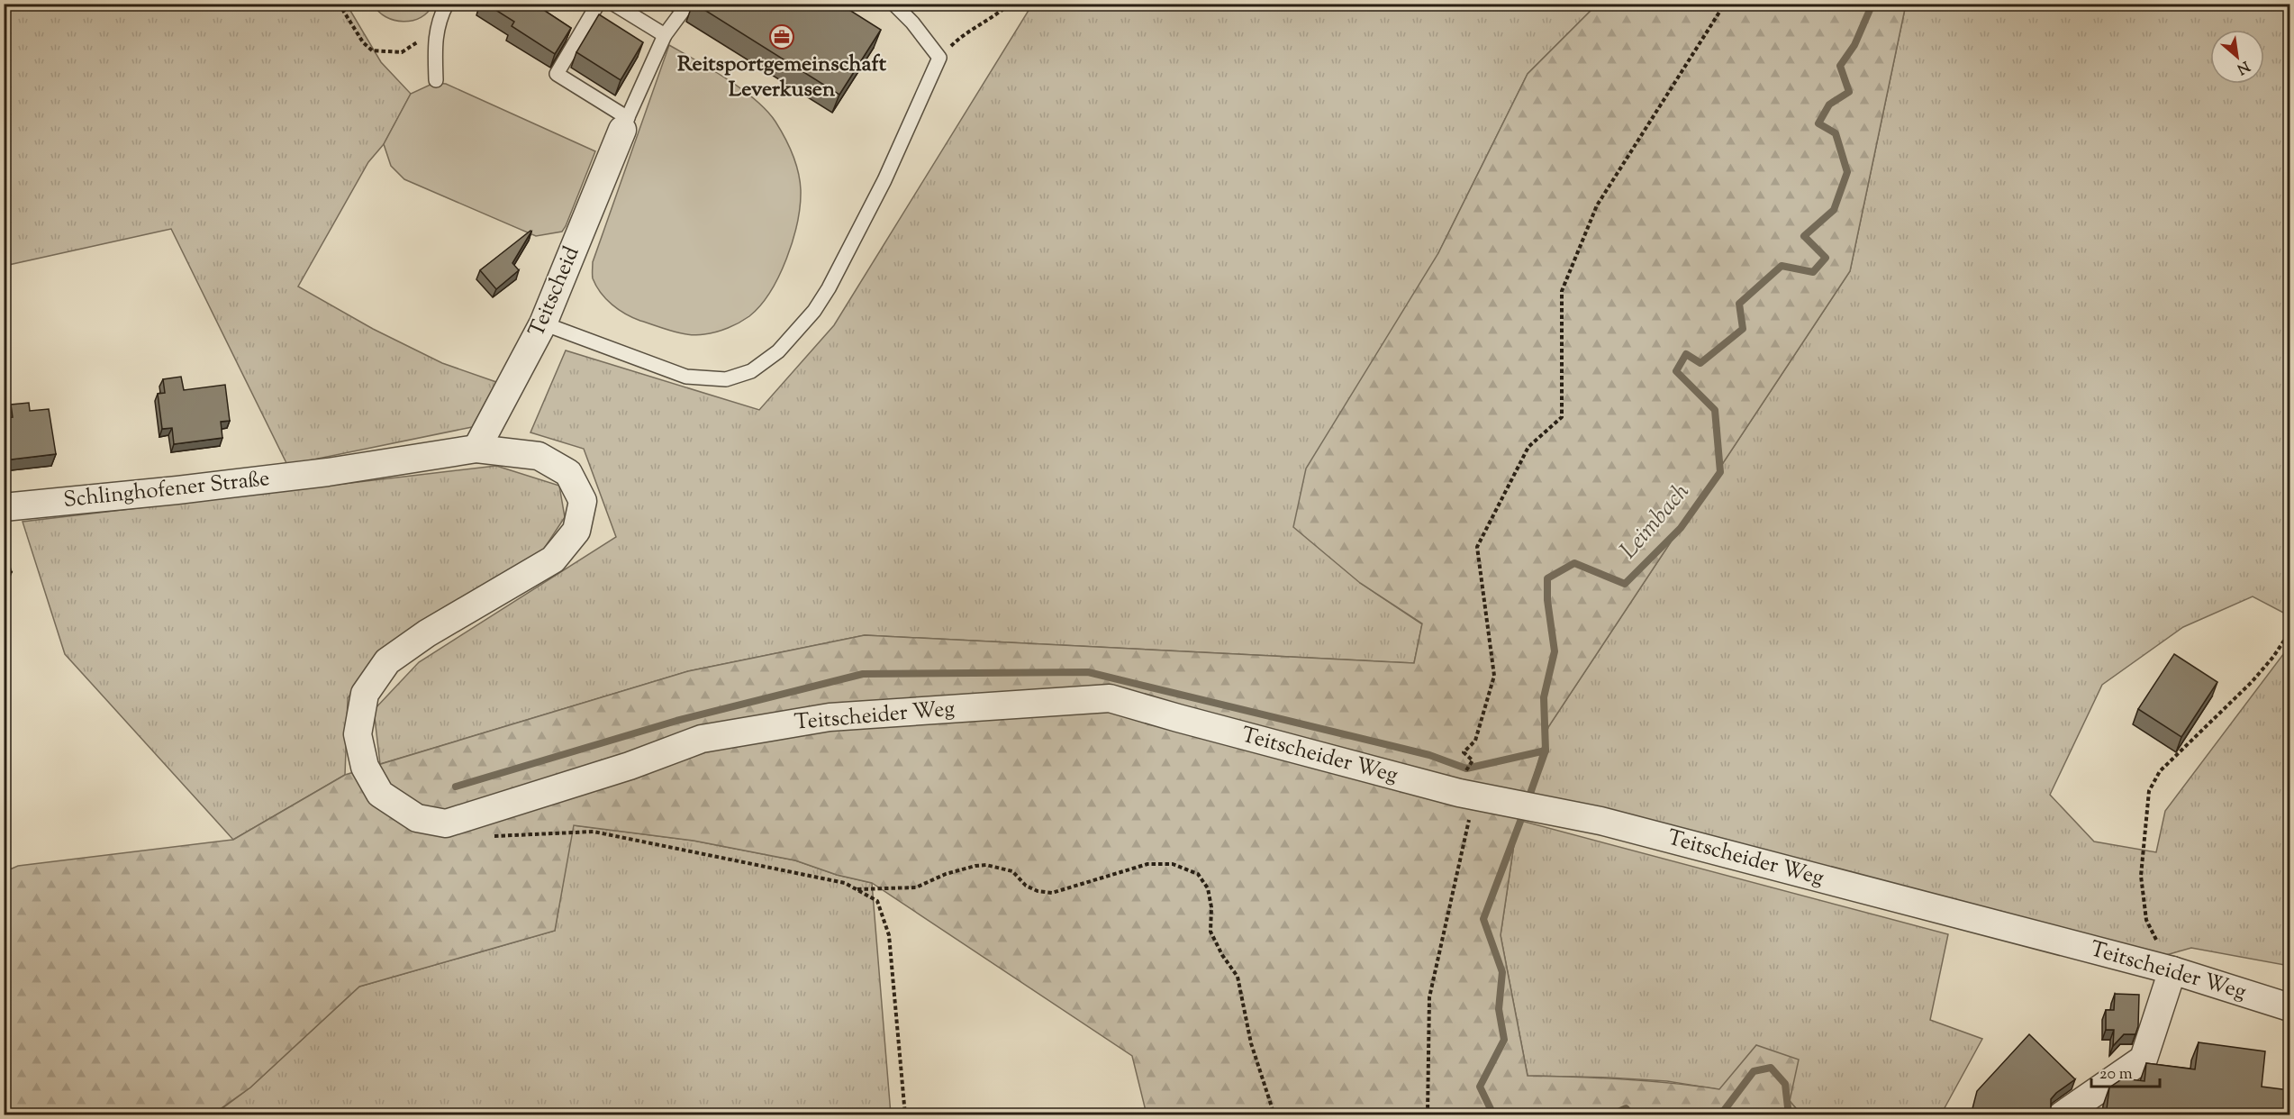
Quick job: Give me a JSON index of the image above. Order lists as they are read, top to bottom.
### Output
{
  "streets": {
    "street": ["Teitscheid", "Schlinghofener Straße", "Teitscheider Weg"]
  },
  "crossings": [
    ["Teitscheid", "Schlinghofener Straße"],
    ["Teitscheid", "Teitscheider Weg"],
    ["Schlinghofener Straße", "Teitscheider Weg"]
  ],
  "water": ["Leimbach"],
  "places": {
    "office": ["Reitsportgemeinschaft Leverkusen"]
  },
  "scale_bar": "20 m",
  "north": "bottom right"
}
